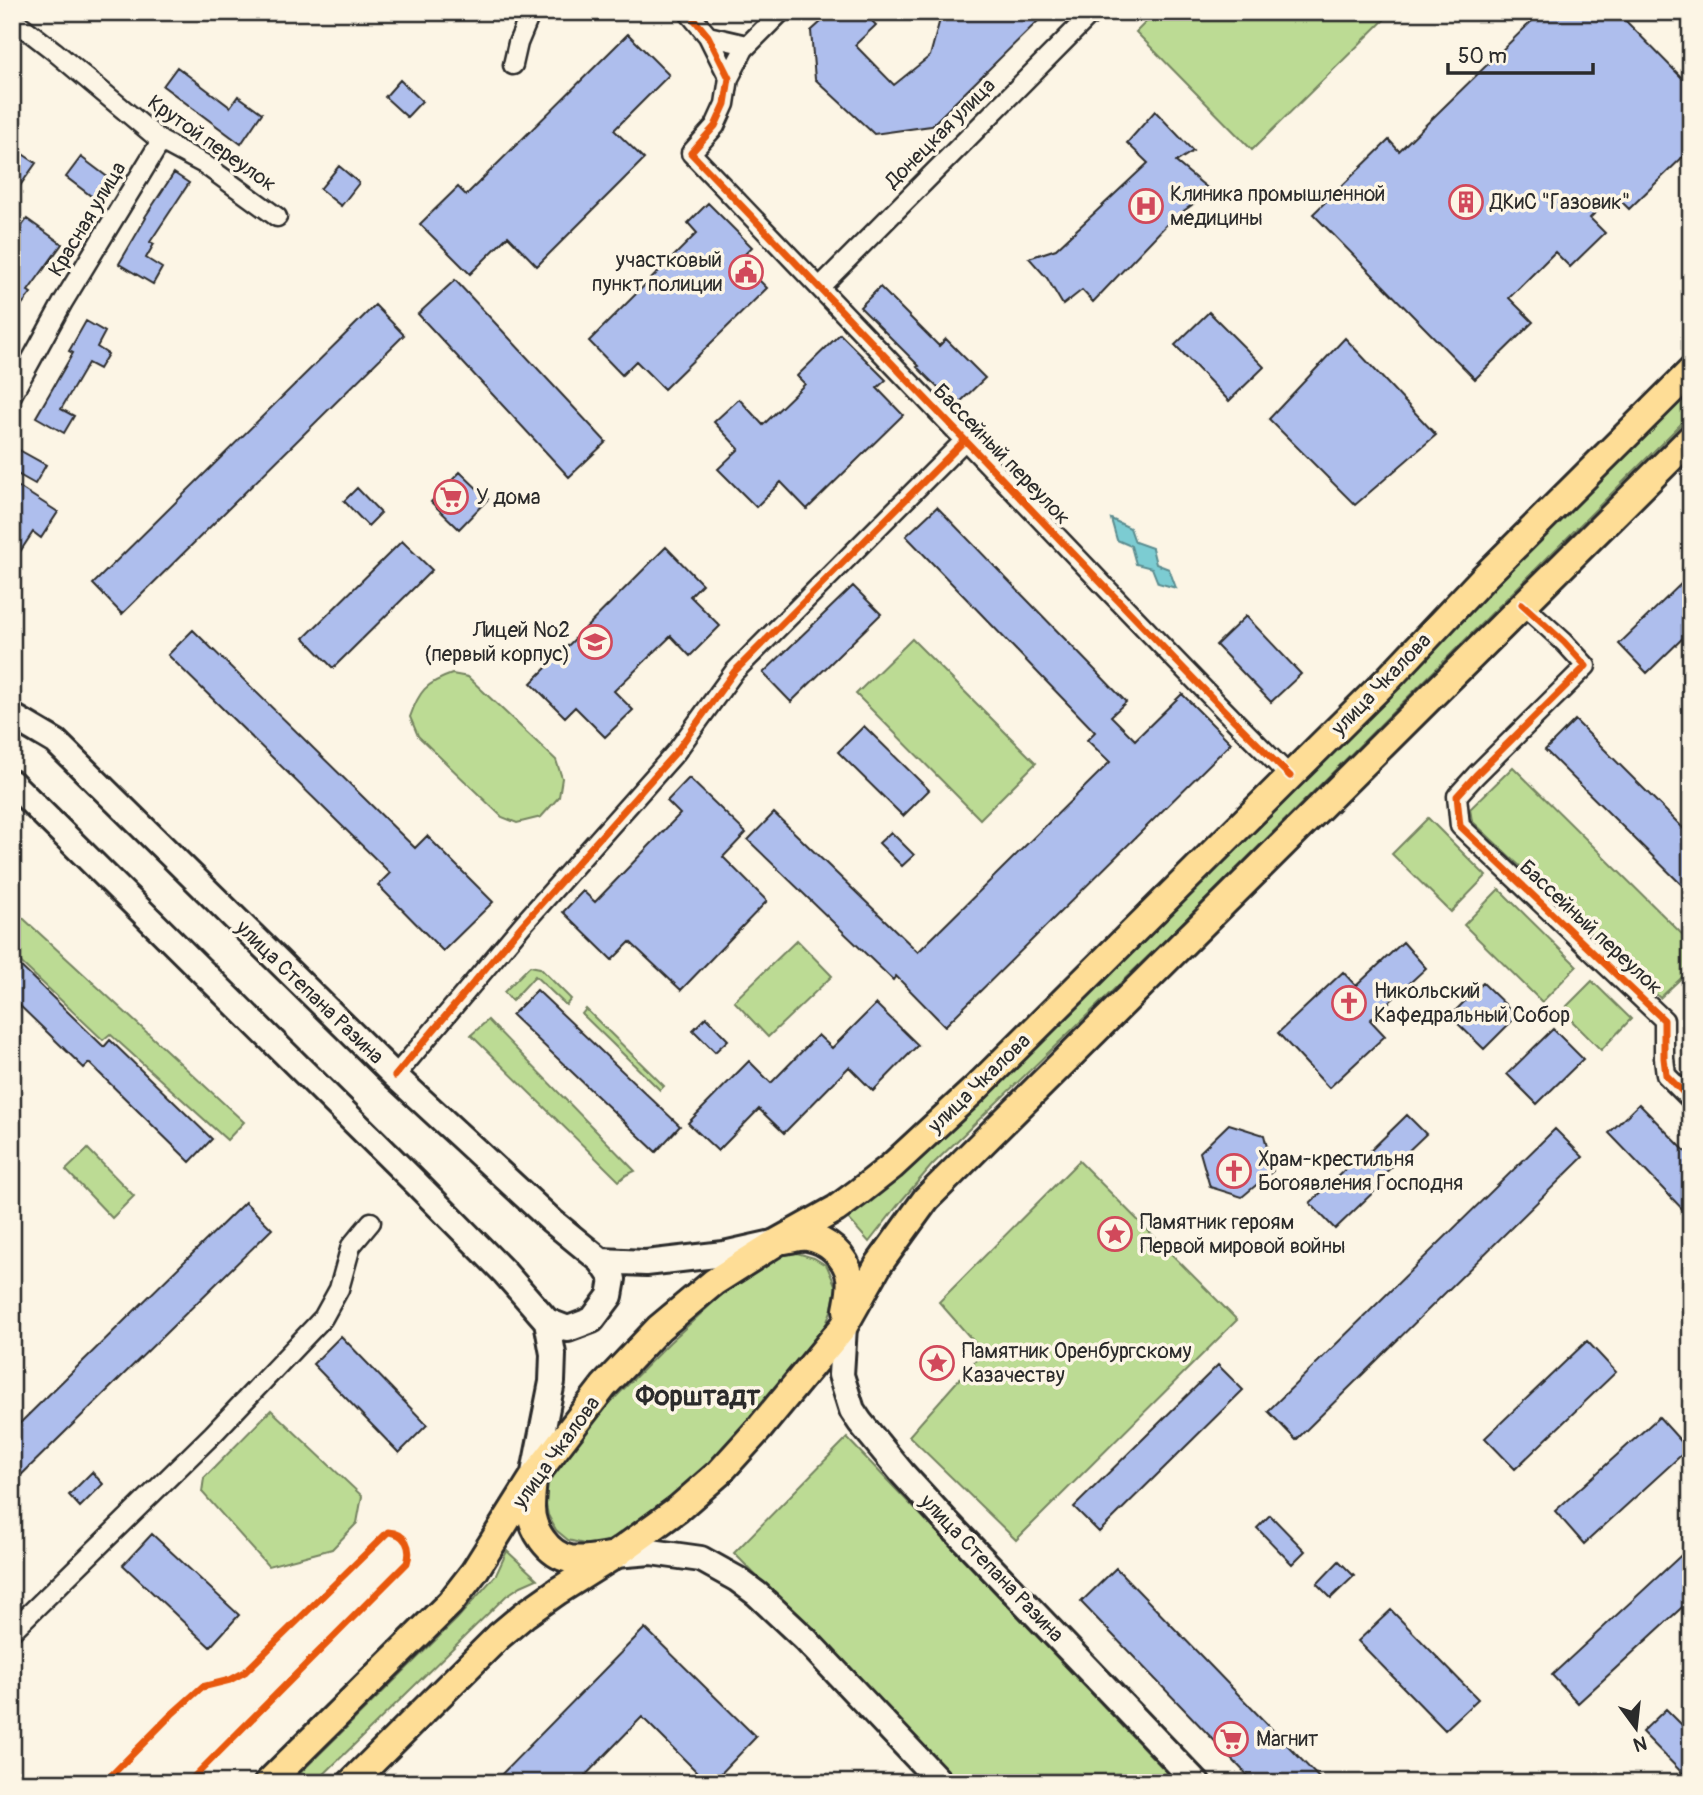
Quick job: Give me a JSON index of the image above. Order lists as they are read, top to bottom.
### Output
{
  "streets": {
    "main road": ["улица Чкалова", "улица Степана Разина"],
    "street": [
      "Донецкая улица",
      "Крутой переулок",
      "Красная улица",
      "Бассейный переулок"
    ]
  },
  "crossings": [
    ["Донецкая улица", "Бассейный переулок"],
    ["Крутой переулок", "Красная улица"],
    ["Бассейный переулок", "улица Чкалова"],
    ["улица Чкалова", "улица Степана Разина"]
  ],
  "districts": ["Форштадт"],
  "places": {
    "building": ["ДКиC \"Газовик\""],
    "hospital": ["Клиника промышленной медицины"],
    "public building": ["участковый пункт полиции"],
    "supermarket": ["У дома", "Магнит"],
    "school or university": ["Лицей №2 (первый корпус)"],
    "church": ["Никольский Кафедральный Собор", "Храм-крестильня Богоявления Господня"],
    "place": ["Памятник героям Первой мировой войны", "Памятник Оренбургскому Казачеству"]
  },
  "scale_bar": "50 m",
  "north": "bottom"
}
